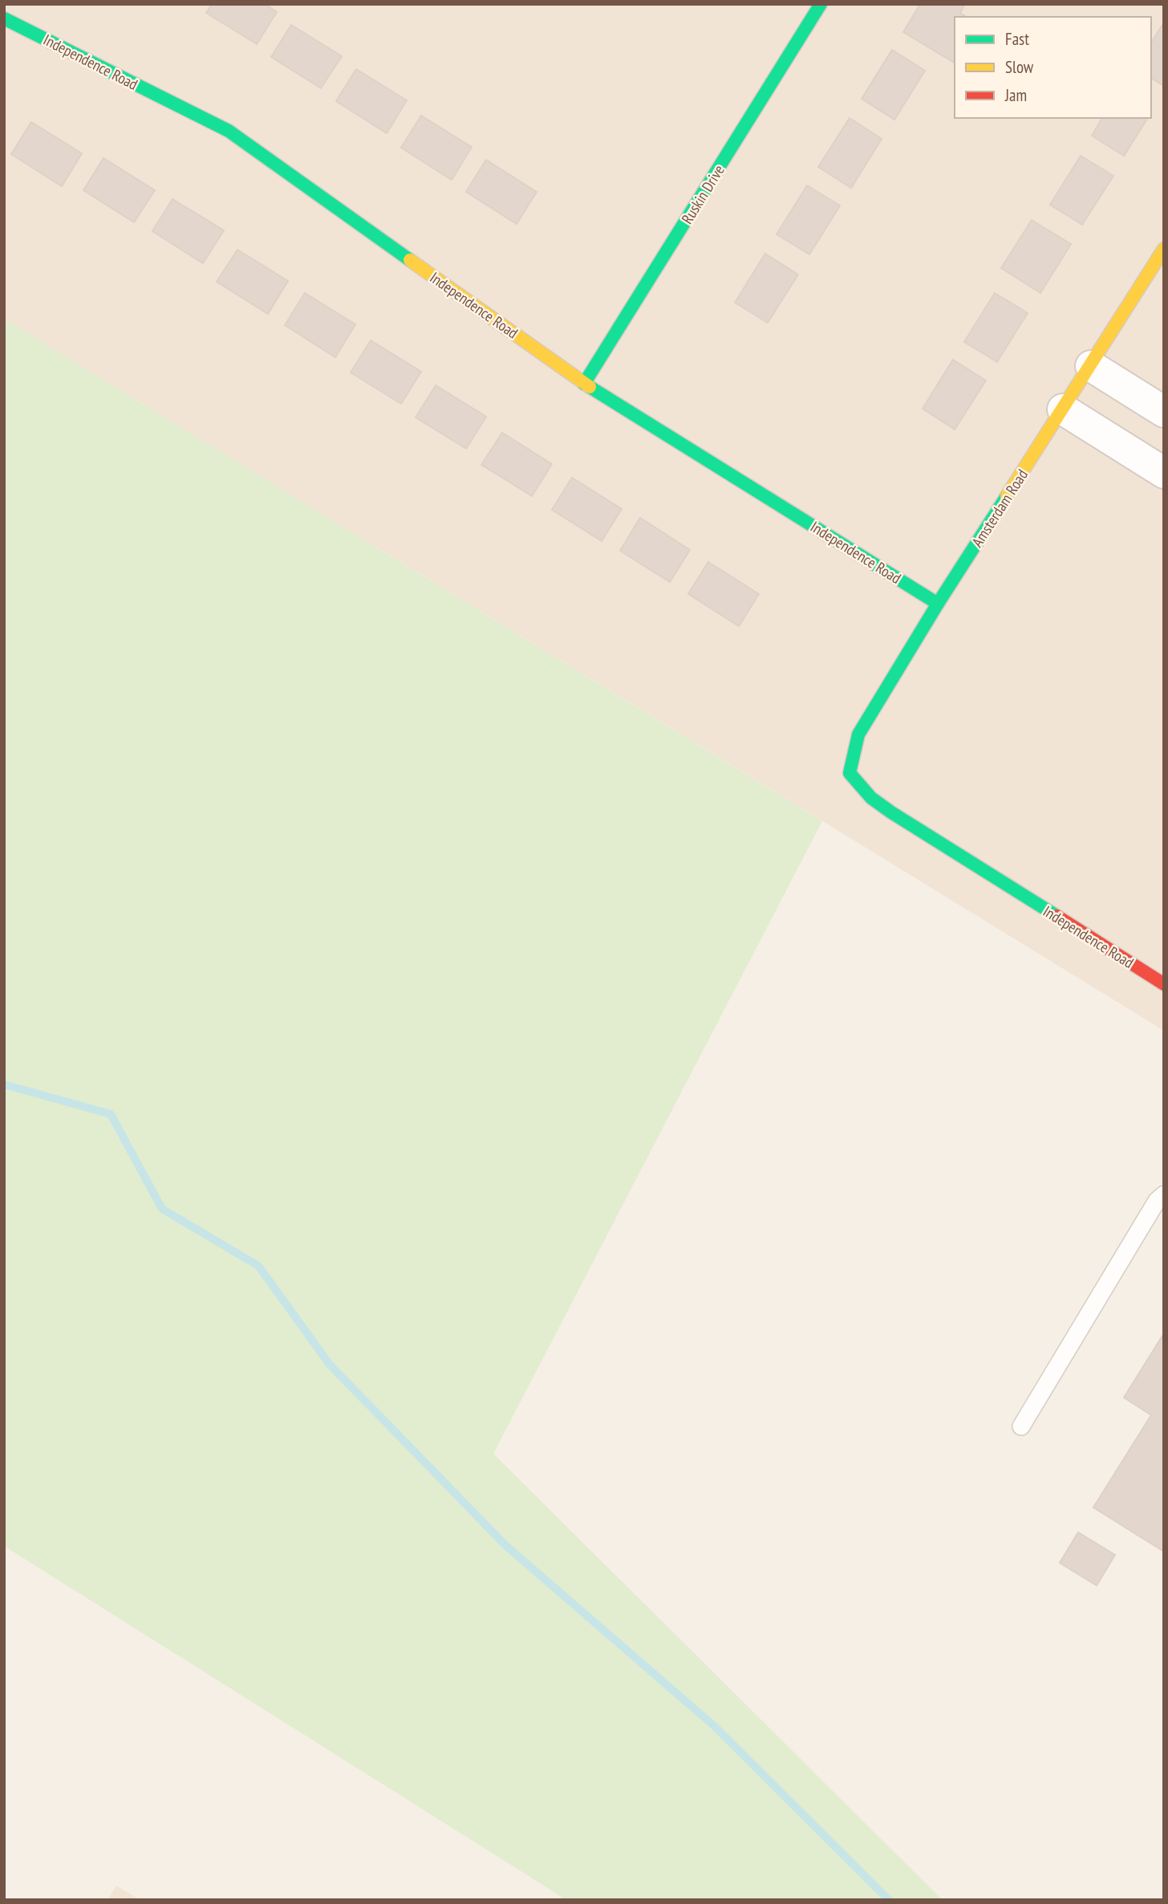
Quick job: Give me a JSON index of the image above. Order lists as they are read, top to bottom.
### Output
{
  "streets": {
    "street": ["Independence Road", "Ruskin Drive", "Amsterdam Road"]
  },
  "crossings": [
    ["Independence Road", "Ruskin Drive"],
    ["Independence Road", "Amsterdam Road"]
  ],
  "legend": ["Fast", "Slow", "Jam"]
}
